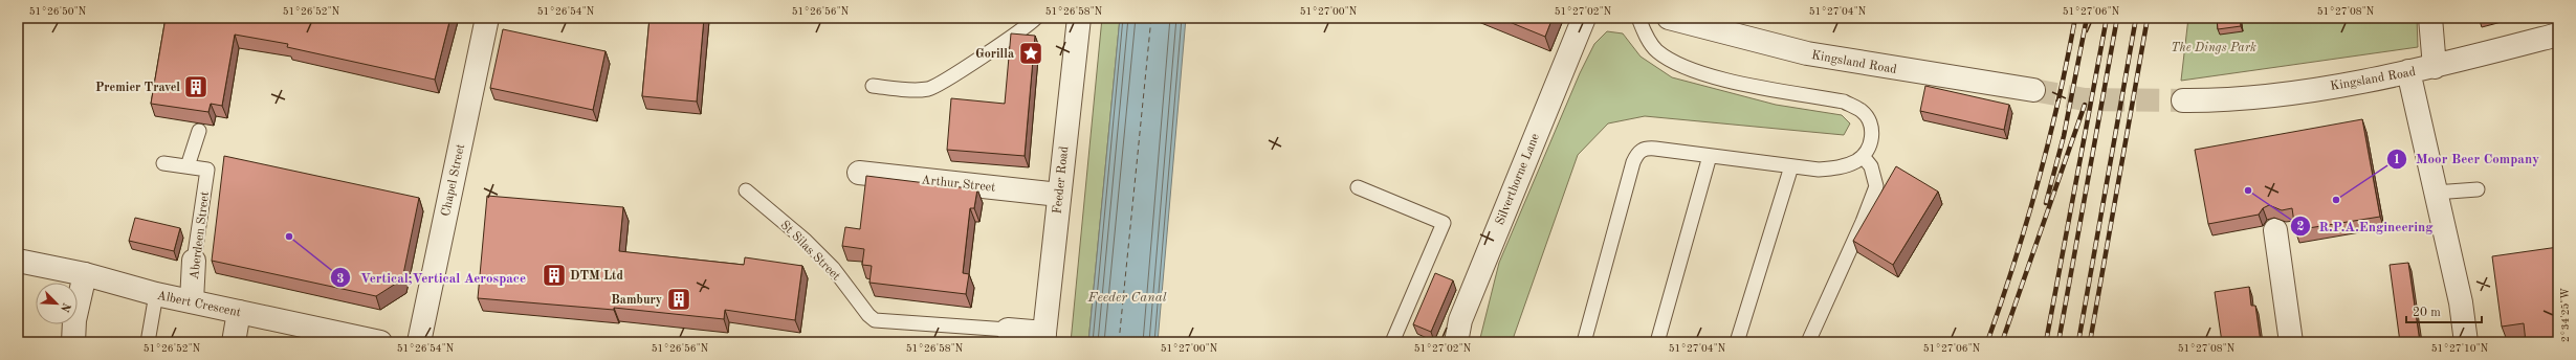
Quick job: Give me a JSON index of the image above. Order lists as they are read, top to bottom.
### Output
{
  "streets": {
    "street": [
      "Kingsland Road",
      "Silverthorne Lane",
      "Chapel Street",
      "Feeder Road",
      "Arthur Street",
      "Aberdeen Street",
      "St Silas Street",
      "Albert Crescent"
    ]
  },
  "crossings": [
    ["Feeder Road", "Arthur Street"],
    ["Feeder Road", "St Silas Street"],
    ["Aberdeen Street", "Albert Crescent"]
  ],
  "water": ["Feeder Canal"],
  "parks": ["The Dings Park"],
  "places": {
    "place": ["Gorilla"],
    "building": ["Premier Travel", "DTM Ltd", "Bambury"],
    "other": ["R.P.A.Engineering", "Moor Beer Company", "Vertical;Vertical Aerospace"]
  },
  "scale_bar": "20 m",
  "north": "bottom right",
  "coordinates": [
    "51°26'50\"N",
    "51°26'52\"N",
    "51°26'54\"N",
    "51°26'56\"N",
    "51°26'58\"N",
    "51°27'00\"N",
    "51°27'02\"N",
    "51°27'04\"N",
    "51°27'06\"N",
    "51°27'08\"N",
    "2°34'25\"W",
    "51°27'10\"N"
  ]
}
